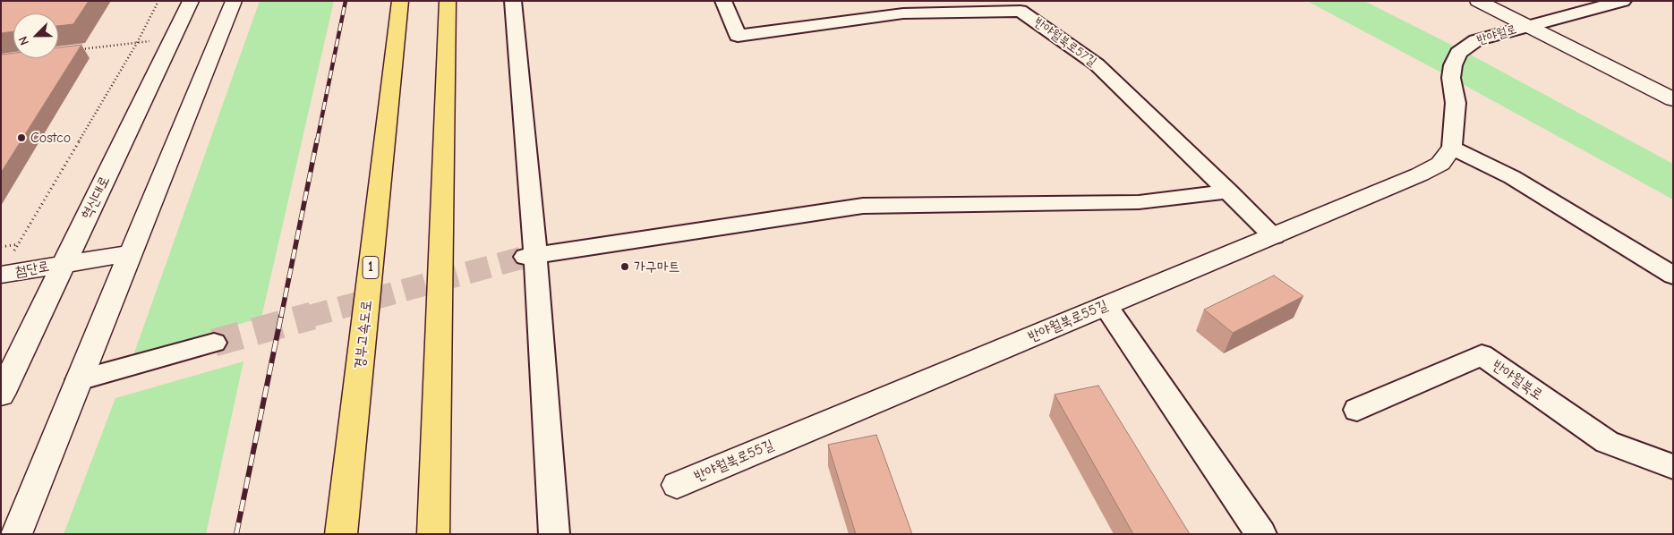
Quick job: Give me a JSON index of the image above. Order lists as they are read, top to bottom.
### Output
{
  "streets": {
    "highway": ["1", "경부고속도로"],
    "main road": [
      "반야월로",
      "혁신대로",
      "첨단로",
      "반야월북로55길"
    ],
    "street": ["반야월북로57길", "반야월북로"]
  },
  "crossings": [
    ["반야월로", "반야월북로55길"],
    ["반야월북로57길", "반야월북로55길"],
    ["혁신대로", "첨단로"]
  ],
  "places": ["Costco", "가구마트"],
  "north": "bottom left"
}
